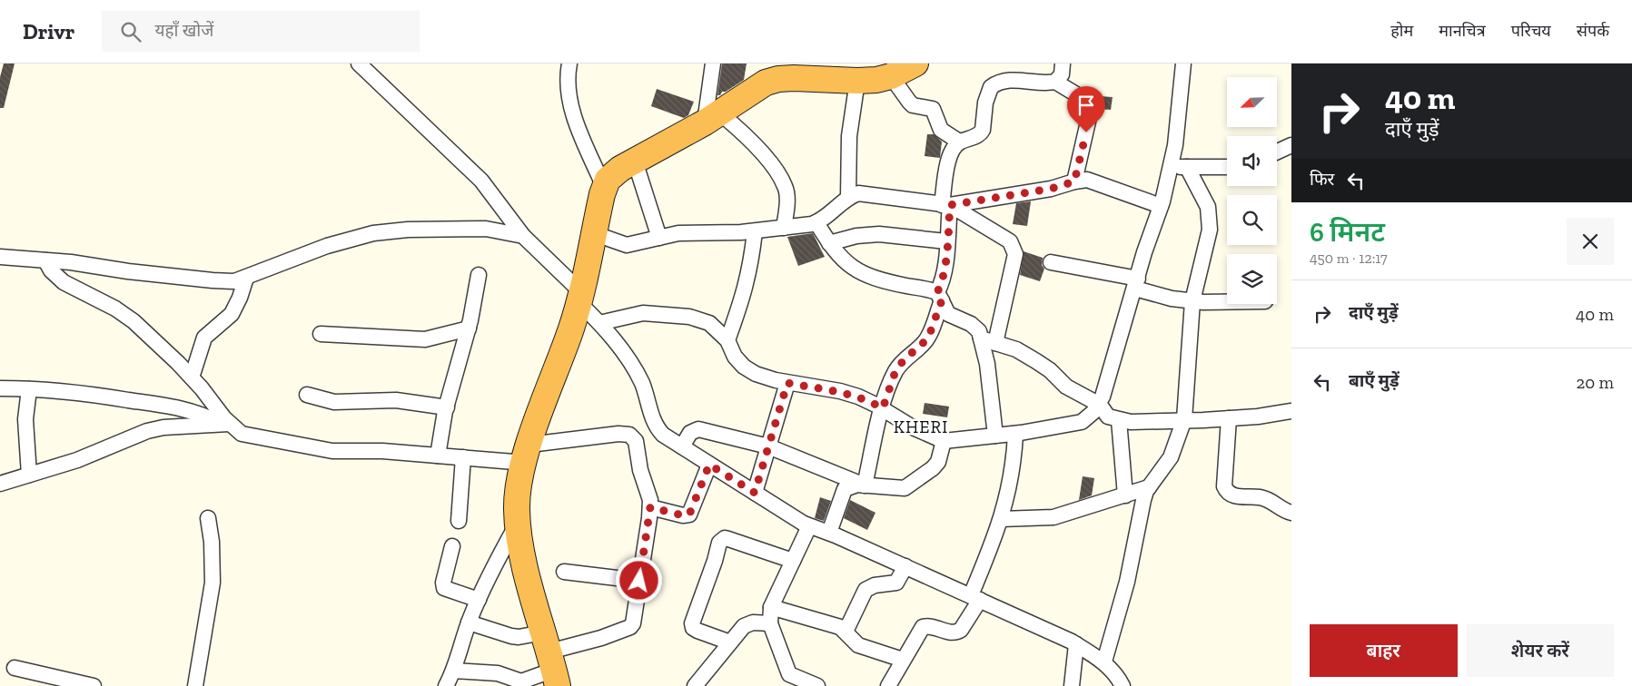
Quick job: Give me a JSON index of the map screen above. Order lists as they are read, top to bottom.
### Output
{
  "districts": ["KHERI"],
  "north": "bottom left",
  "page": {
    "header": "Drivr",
    "search": "यहाँ खोजें",
    "nav": [
      "होम",
      "मानचित्र",
      "परिचय",
      "संपर्क"
    ],
    "turn": ["40 m", "दाएँ मुड़ें"],
    "then": "फिर",
    "heading": ["6 मिनट", "450 m · 12:17"],
    "list": [
      {
        "name": "दाएँ मुड़ें",
        "value": "40 m"
      },
      {
        "name": "बाएँ मुड़ें",
        "value": "20 m"
      }
    ],
    "buttons": ["बाहर", "शेयर करें"]
  }
}
